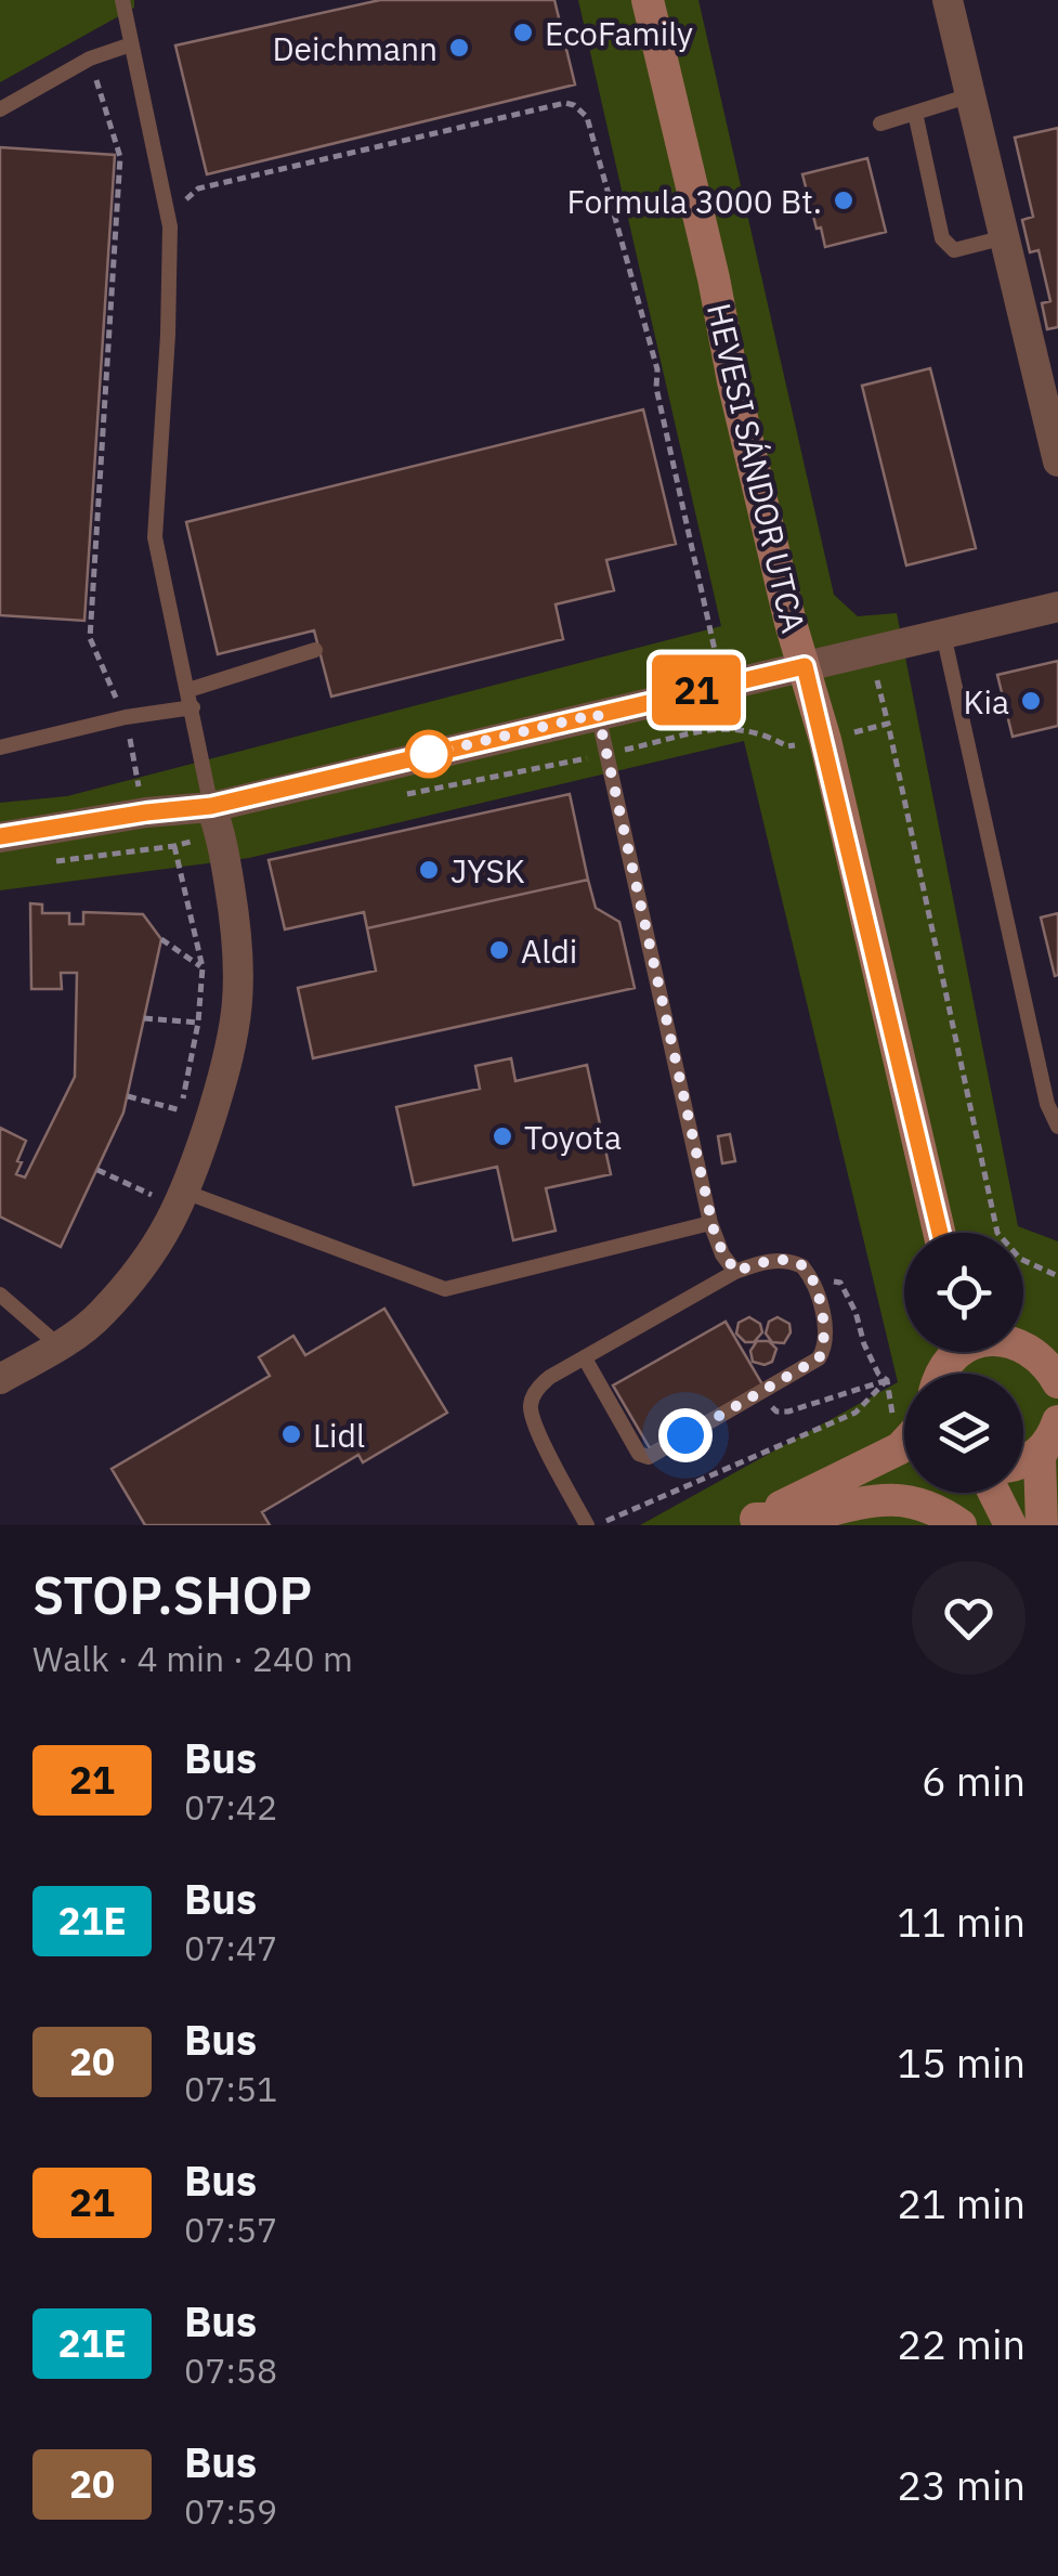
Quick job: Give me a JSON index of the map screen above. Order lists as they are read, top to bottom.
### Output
{
  "streets": {
    "main road": ["HEVESI SÁNDOR UTCA"]
  },
  "places": [
    "EcoFamily",
    "Deichmann",
    "Formula 3000 Bt.",
    "Kia",
    "JYSK",
    "Aldi",
    "Toyota",
    "Lidl"
  ],
  "lines": ["bus line 21"],
  "page": {
    "on_map": "21",
    "heading": ["STOP.SHOP", "Walk · 4 min · 240 m"],
    "list": [
      {
        "mark": "21",
        "name": "Bus",
        "note": "07:42",
        "value": "6 min"
      },
      {
        "mark": "21E",
        "name": "Bus",
        "note": "07:47",
        "value": "11 min"
      },
      {
        "mark": "20",
        "name": "Bus",
        "note": "07:51",
        "value": "15 min"
      },
      {
        "mark": "21",
        "name": "Bus",
        "note": "07:57",
        "value": "21 min"
      },
      {
        "mark": "21E",
        "name": "Bus",
        "note": "07:58",
        "value": "22 min"
      },
      {
        "mark": "20",
        "name": "Bus",
        "note": "07:59",
        "value": "23 min"
      }
    ]
  }
}
